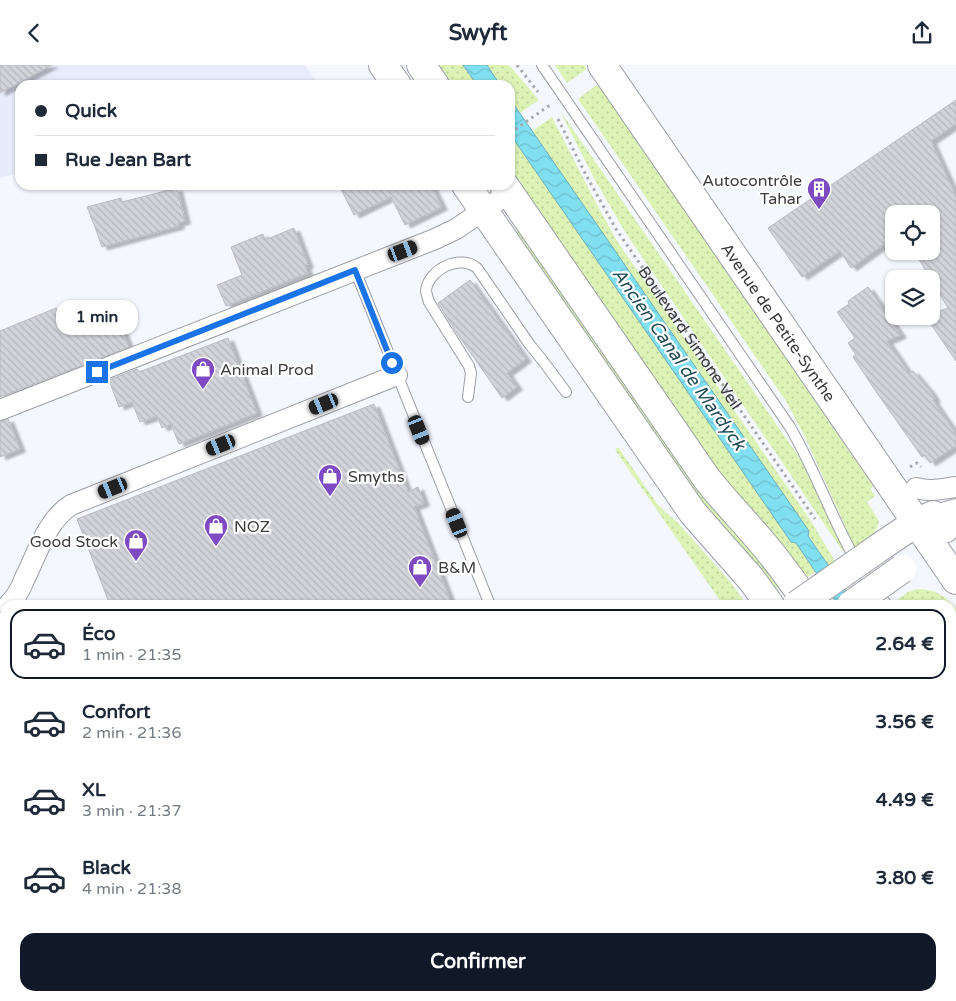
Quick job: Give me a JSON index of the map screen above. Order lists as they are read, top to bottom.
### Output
{
  "streets": {
    "street": ["Avenue de Petite-Synthe"],
    "lane": ["Boulevard Simone Veil"]
  },
  "water": ["Ancien Canal de Mardyck"],
  "places": {
    "building": ["Autocontrôle Tahar"],
    "shop": [
      "Animal Prod",
      "Smyths",
      "NOZ",
      "Good Stock",
      "B&M"
    ]
  },
  "page": {
    "header": "Swyft",
    "banner": ["Quick", "Rue Jean Bart"],
    "bubble": "1 min",
    "list": [
      {
        "name": "Éco",
        "note": "1 min · 21:35",
        "value": "2.64 €"
      },
      {
        "name": "Confort",
        "note": "2 min · 21:36",
        "value": "3.56 €"
      },
      {
        "name": "XL",
        "note": "3 min · 21:37",
        "value": "4.49 €"
      },
      {
        "name": "Black",
        "note": "4 min · 21:38",
        "value": "3.80 €"
      }
    ],
    "buttons": "Confirmer"
  }
}
